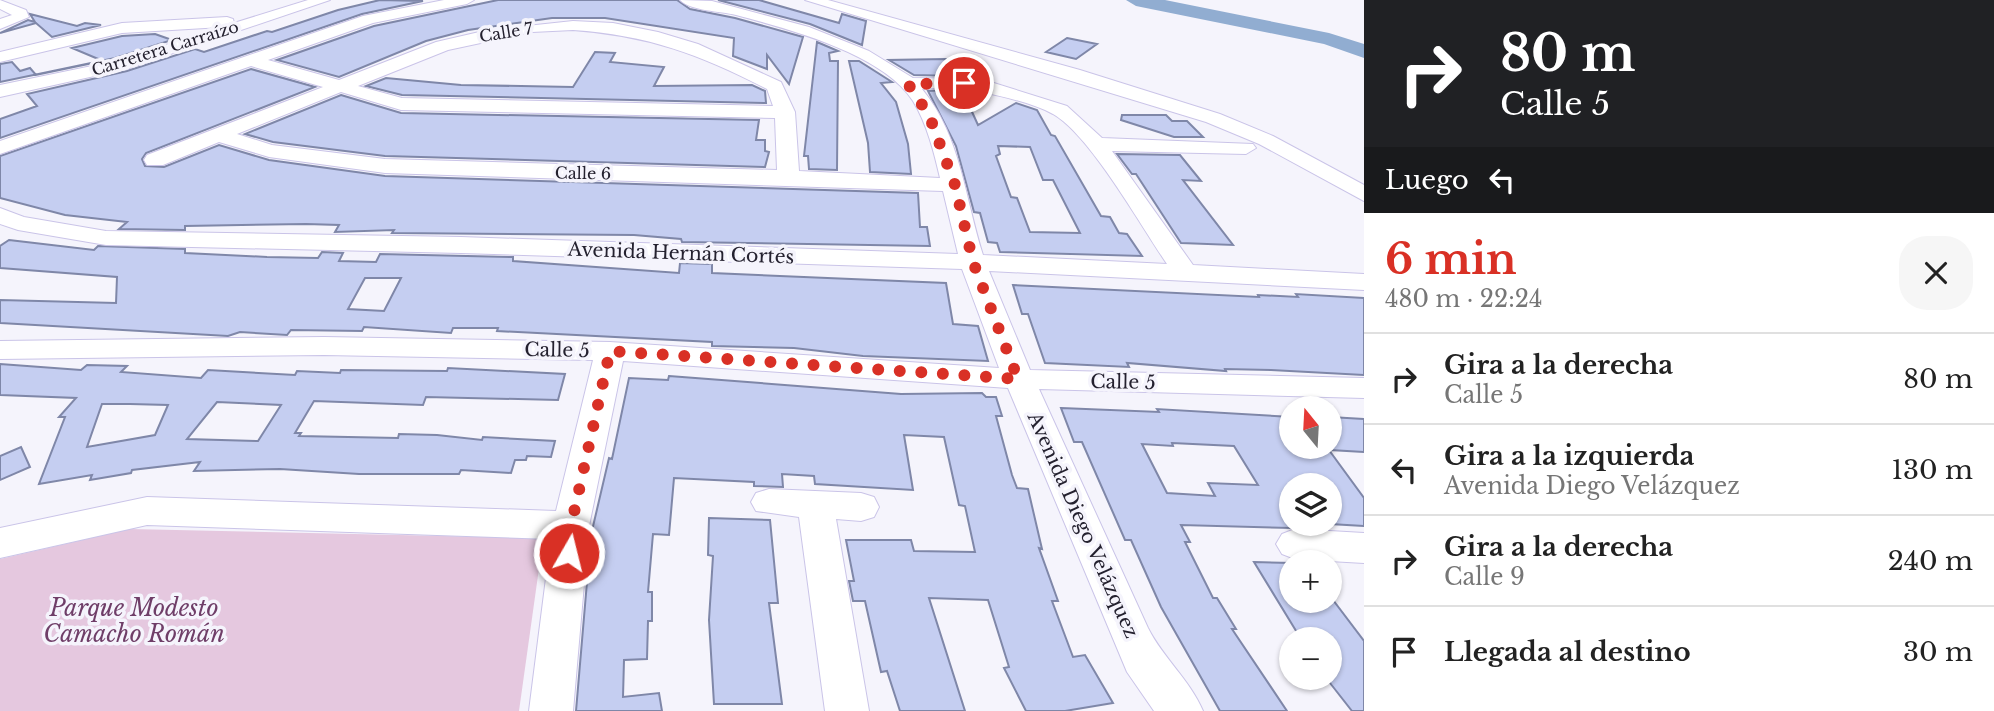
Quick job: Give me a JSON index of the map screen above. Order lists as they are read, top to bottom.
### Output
{
  "streets": {
    "street": [
      "Calle 7",
      "Carretera Carraízo",
      "Calle 6",
      "Avenida Hernán Cortés",
      "Calle 5",
      "Avenida Diego Velázquez"
    ]
  },
  "crossings": [
    ["Calle 7", "Calle 6"],
    ["Calle 6", "Avenida Diego Velázquez"],
    ["Avenida Hernán Cortés", "Avenida Diego Velázquez"],
    ["Calle 5", "Avenida Diego Velázquez"]
  ],
  "parks": ["Parque Modesto Camacho Román"],
  "north": "top",
  "page": {
    "turn": ["80 m", "Calle 5"],
    "then": "Luego",
    "heading": ["6 min", "480 m · 22:24"],
    "list": [
      {
        "name": "Gira a la derecha",
        "note": "Calle 5",
        "value": "80 m"
      },
      {
        "name": "Gira a la izquierda",
        "note": "Avenida Diego Velázquez",
        "value": "130 m"
      },
      {
        "name": "Gira a la derecha",
        "note": "Calle 9",
        "value": "240 m"
      },
      {
        "name": "Llegada al destino",
        "value": "30 m"
      }
    ],
    "map_buttons": ["+", "−"]
  }
}
